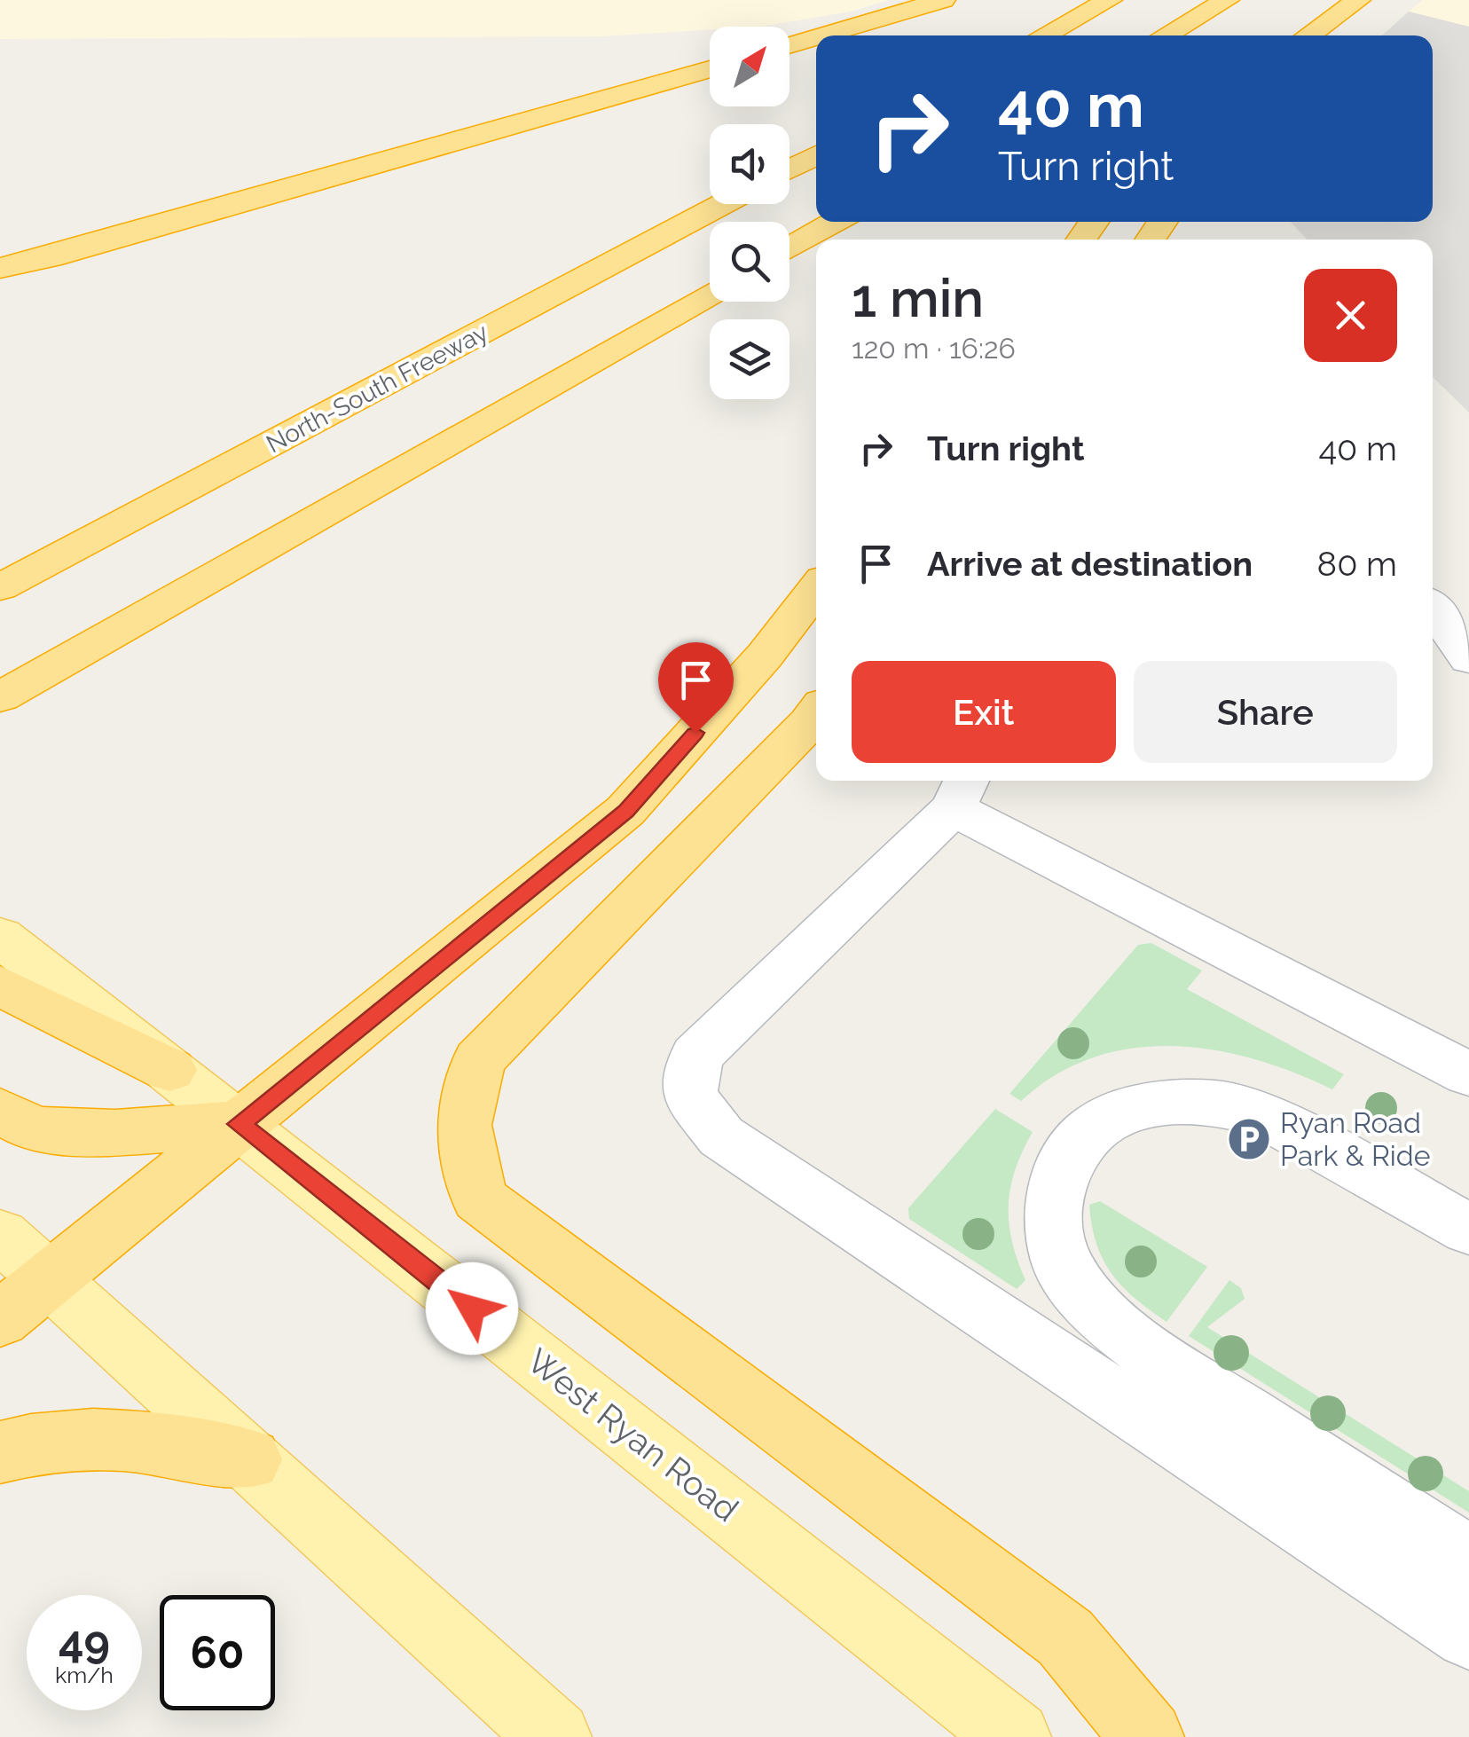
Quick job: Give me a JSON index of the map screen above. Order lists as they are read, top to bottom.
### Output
{
  "streets": {
    "highway": ["North-South Freeway"],
    "main road": ["West Ryan Road"]
  },
  "places": {
    "parking": ["Ryan Road Park & Ride"]
  },
  "north": "top right",
  "page": {
    "turn": ["40 m", "Turn right"],
    "heading": ["1 min", "120 m · 16:26"],
    "list": [
      {
        "name": "Turn right",
        "value": "40 m"
      },
      {
        "name": "Arrive at destination",
        "value": "80 m"
      }
    ],
    "buttons": ["Exit", "Share"],
    "speed": "49 km/h",
    "limit": "60"
  }
}
